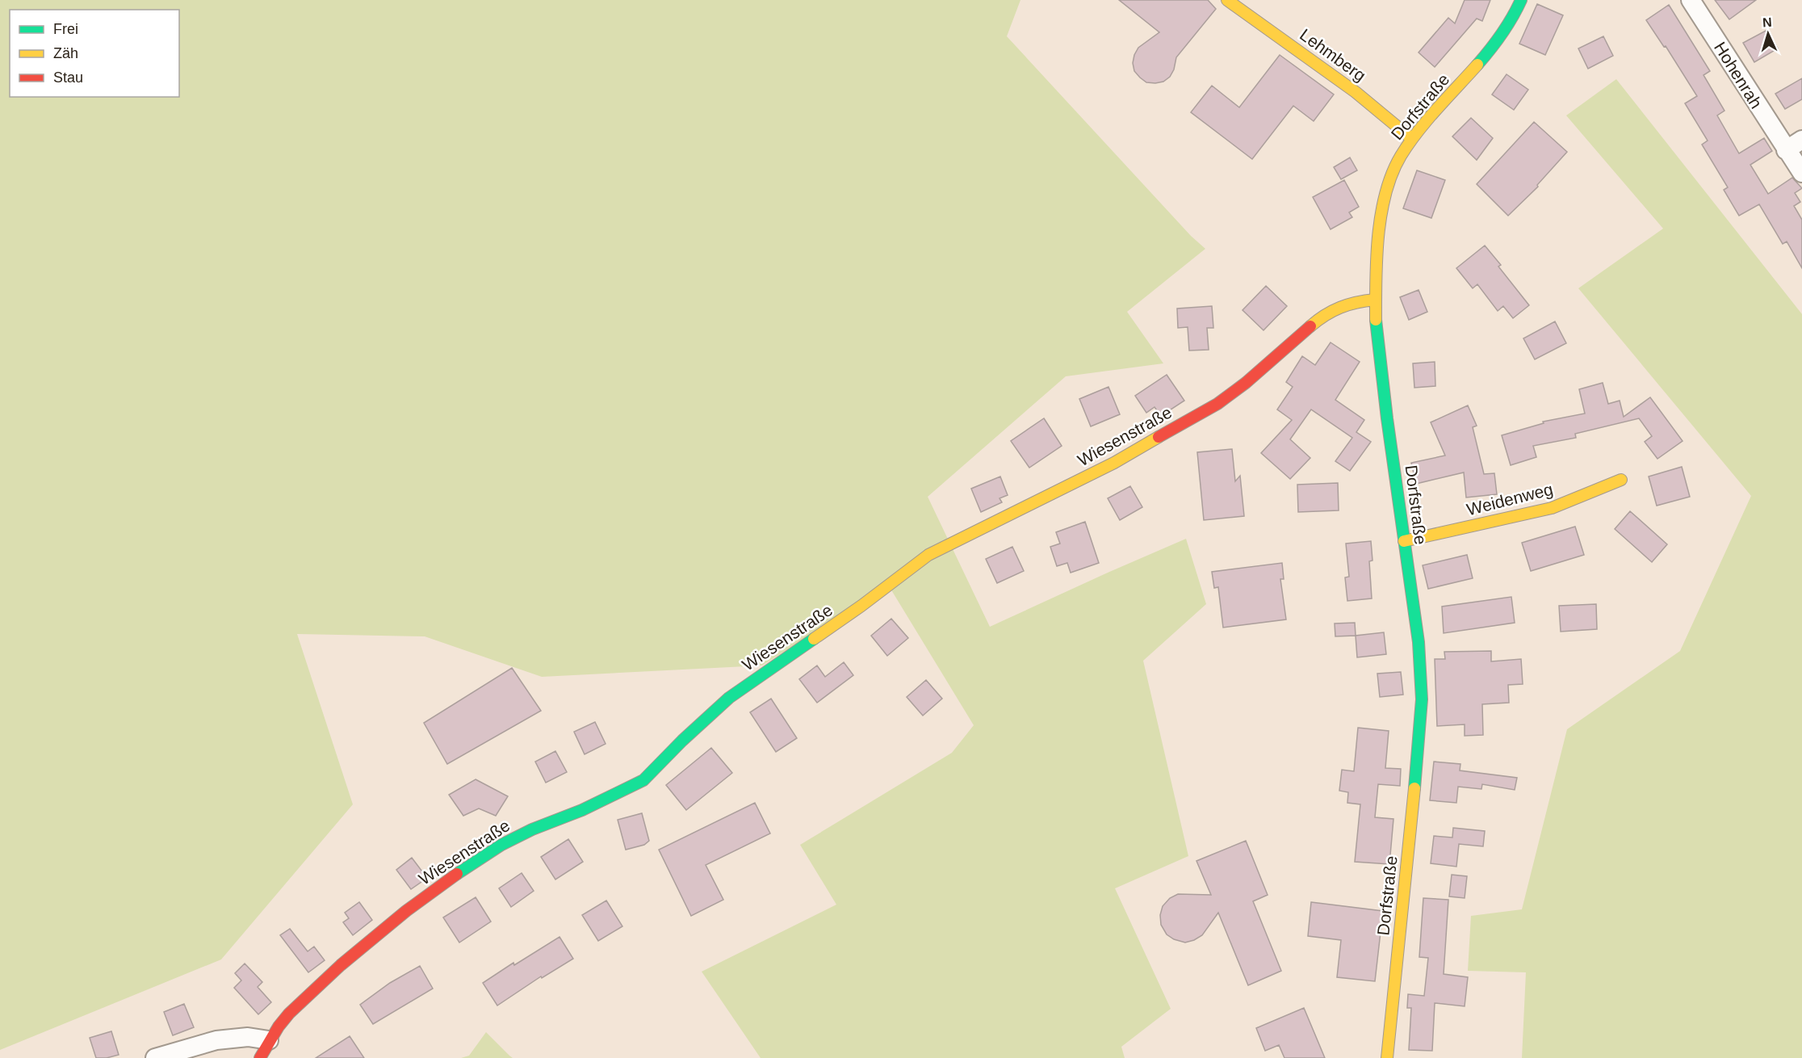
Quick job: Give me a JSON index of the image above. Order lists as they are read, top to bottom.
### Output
{
  "streets": {
    "street": [
      "Lehmberg",
      "Hohenrah",
      "Dorfstraße",
      "Wiesenstraße",
      "Weidenweg"
    ]
  },
  "crossings": [
    ["Lehmberg", "Dorfstraße"],
    ["Dorfstraße", "Wiesenstraße"],
    ["Dorfstraße", "Weidenweg"]
  ],
  "legend": ["Frei", "Zäh", "Stau"],
  "north": "top"
}
